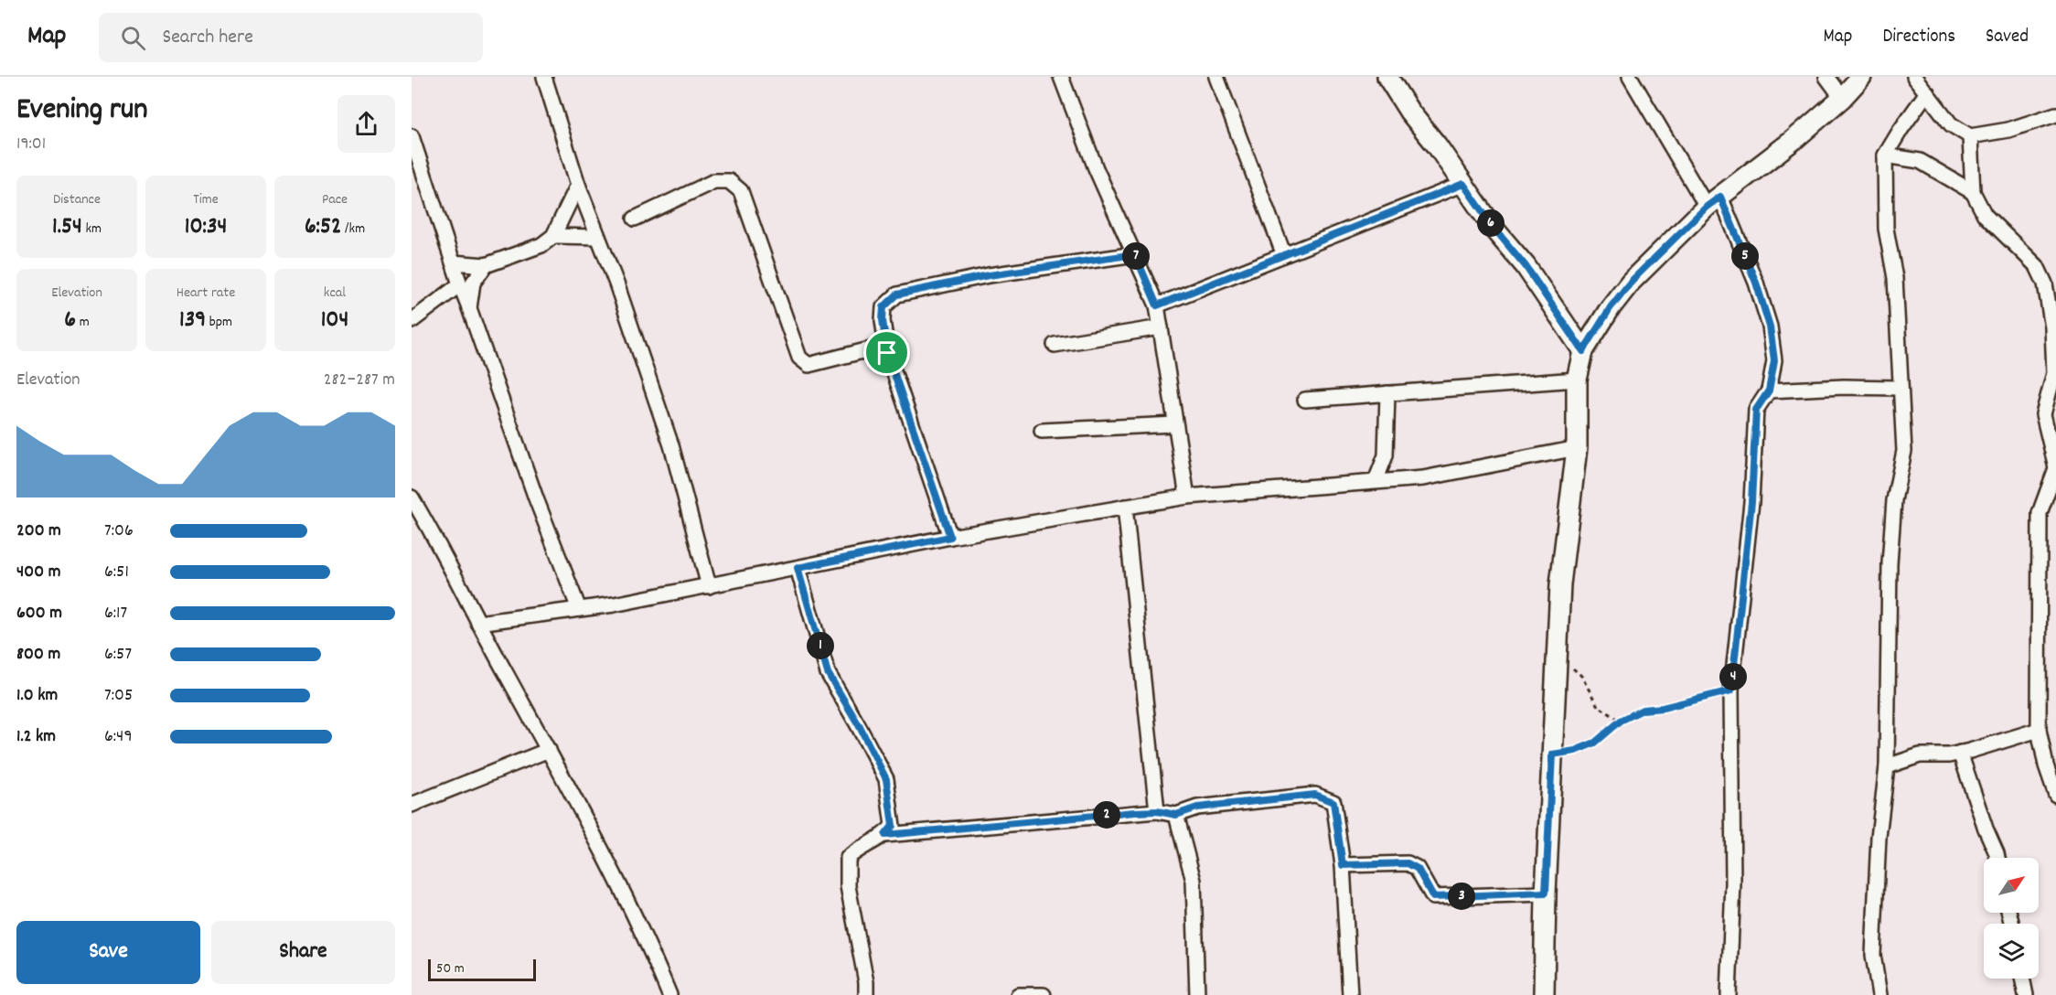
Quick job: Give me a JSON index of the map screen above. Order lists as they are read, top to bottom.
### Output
{
  "scale_bar": "50 m",
  "north": "top right",
  "page": {
    "header": "Map",
    "search": "Search here",
    "nav": ["Map", "Directions", "Saved"],
    "heading": ["Evening run", "19:01"],
    "stats": [
      ["Distance", "1.54 km"],
      ["Time", "10:34"],
      ["Pace", "6:52 /km"],
      ["Elevation", "6 m"],
      ["Heart rate", "139 bpm"],
      ["kcal", "104"]
    ],
    "pins": [
      "6",
      "5",
      "7",
      "1",
      "4",
      "2",
      "3"
    ],
    "chart": ["Elevation", "282–287 m"],
    "list": [
      {
        "name": "200 m",
        "note": "7:06"
      },
      {
        "name": "400 m",
        "note": "6:51"
      },
      {
        "name": "600 m",
        "note": "6:17"
      },
      {
        "name": "800 m",
        "note": "6:57"
      },
      {
        "name": "1.0 km",
        "note": "7:05"
      },
      {
        "name": "1.2 km",
        "note": "6:49"
      }
    ],
    "buttons": ["Save", "Share"],
    "scale": "50 m"
  }
}
